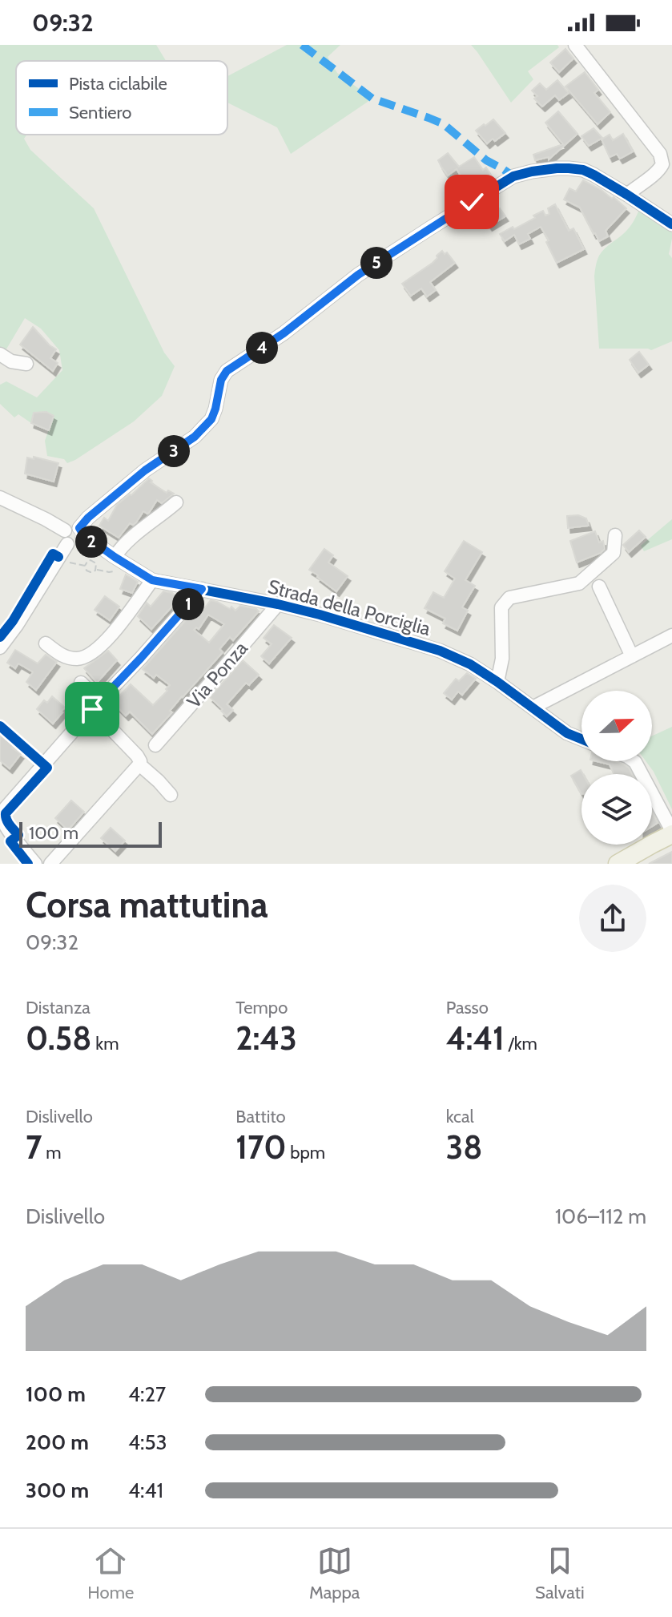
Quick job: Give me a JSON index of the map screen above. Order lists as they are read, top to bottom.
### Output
{
  "streets": {
    "street": ["Strada della Porciglia", "Via Ponza"]
  },
  "crossings": [
    ["Strada della Porciglia", "Via Ponza"]
  ],
  "legend": ["Pista ciclabile", "Sentiero"],
  "scale_bar": "100 m",
  "north": "right",
  "page": {
    "status": "09:32",
    "pins": [
      "5",
      "4",
      "3",
      "2",
      "1"
    ],
    "scale": "100 m",
    "heading": ["Corsa mattutina", "09:32"],
    "stats": [
      ["Distanza", "0.58 km"],
      ["Tempo", "2:43"],
      ["Passo", "4:41 /km"],
      ["Dislivello", "7 m"],
      ["Battito", "170 bpm"],
      ["kcal", "38"]
    ],
    "chart": ["Dislivello", "106–112 m"],
    "list": [
      {
        "name": "100 m",
        "note": "4:27"
      },
      {
        "name": "200 m",
        "note": "4:53"
      },
      {
        "name": "300 m",
        "note": "4:41"
      }
    ],
    "tabs": ["Home", "Mappa", "Salvati"]
  }
}
